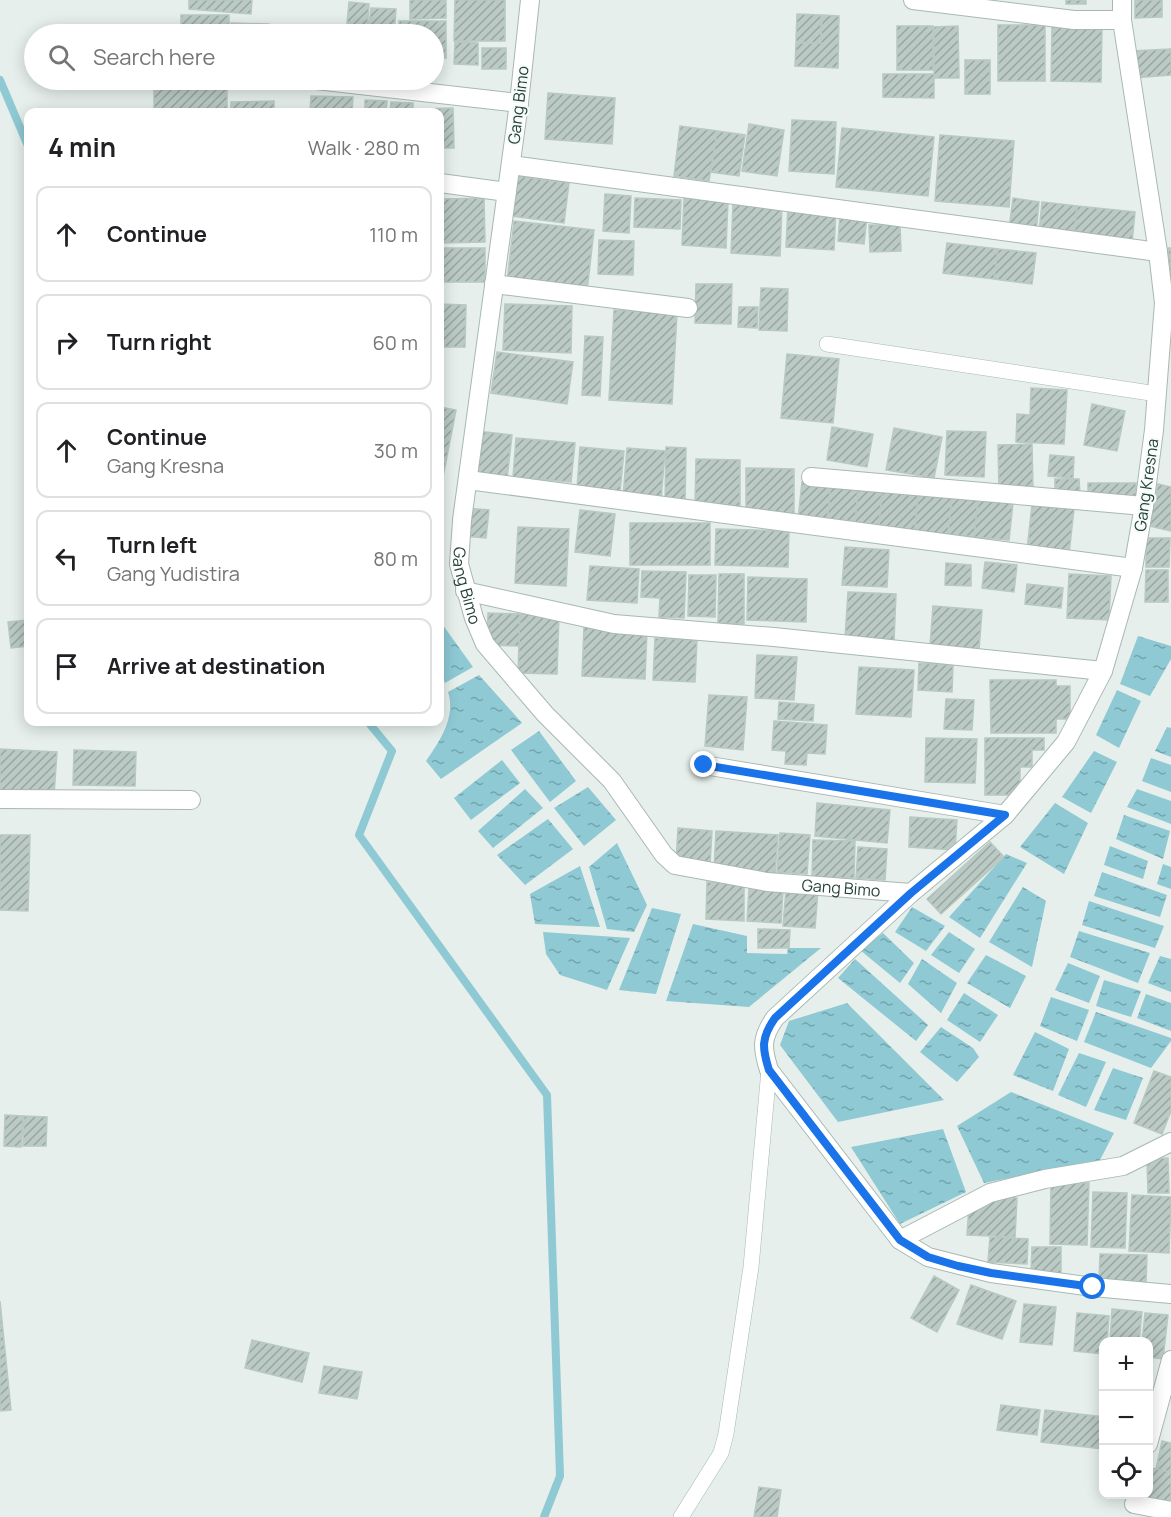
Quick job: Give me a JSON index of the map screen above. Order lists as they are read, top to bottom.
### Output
{
  "streets": {
    "street": ["Gang Bimo", "Gang Kresna"]
  },
  "crossings": [
    ["Gang Bimo", "Gang Kresna"]
  ],
  "page": {
    "search": "Search here",
    "heading": ["4 min", "Walk · 280 m"],
    "list": [
      ["Continue", "110 m"],
      ["Turn right", "60 m"],
      ["Continue", "Gang Kresna", "30 m"],
      ["Turn left", "Gang Yudistira", "80 m"],
      "Arrive at destination"
    ],
    "map_buttons": ["+", "−"]
  }
}
